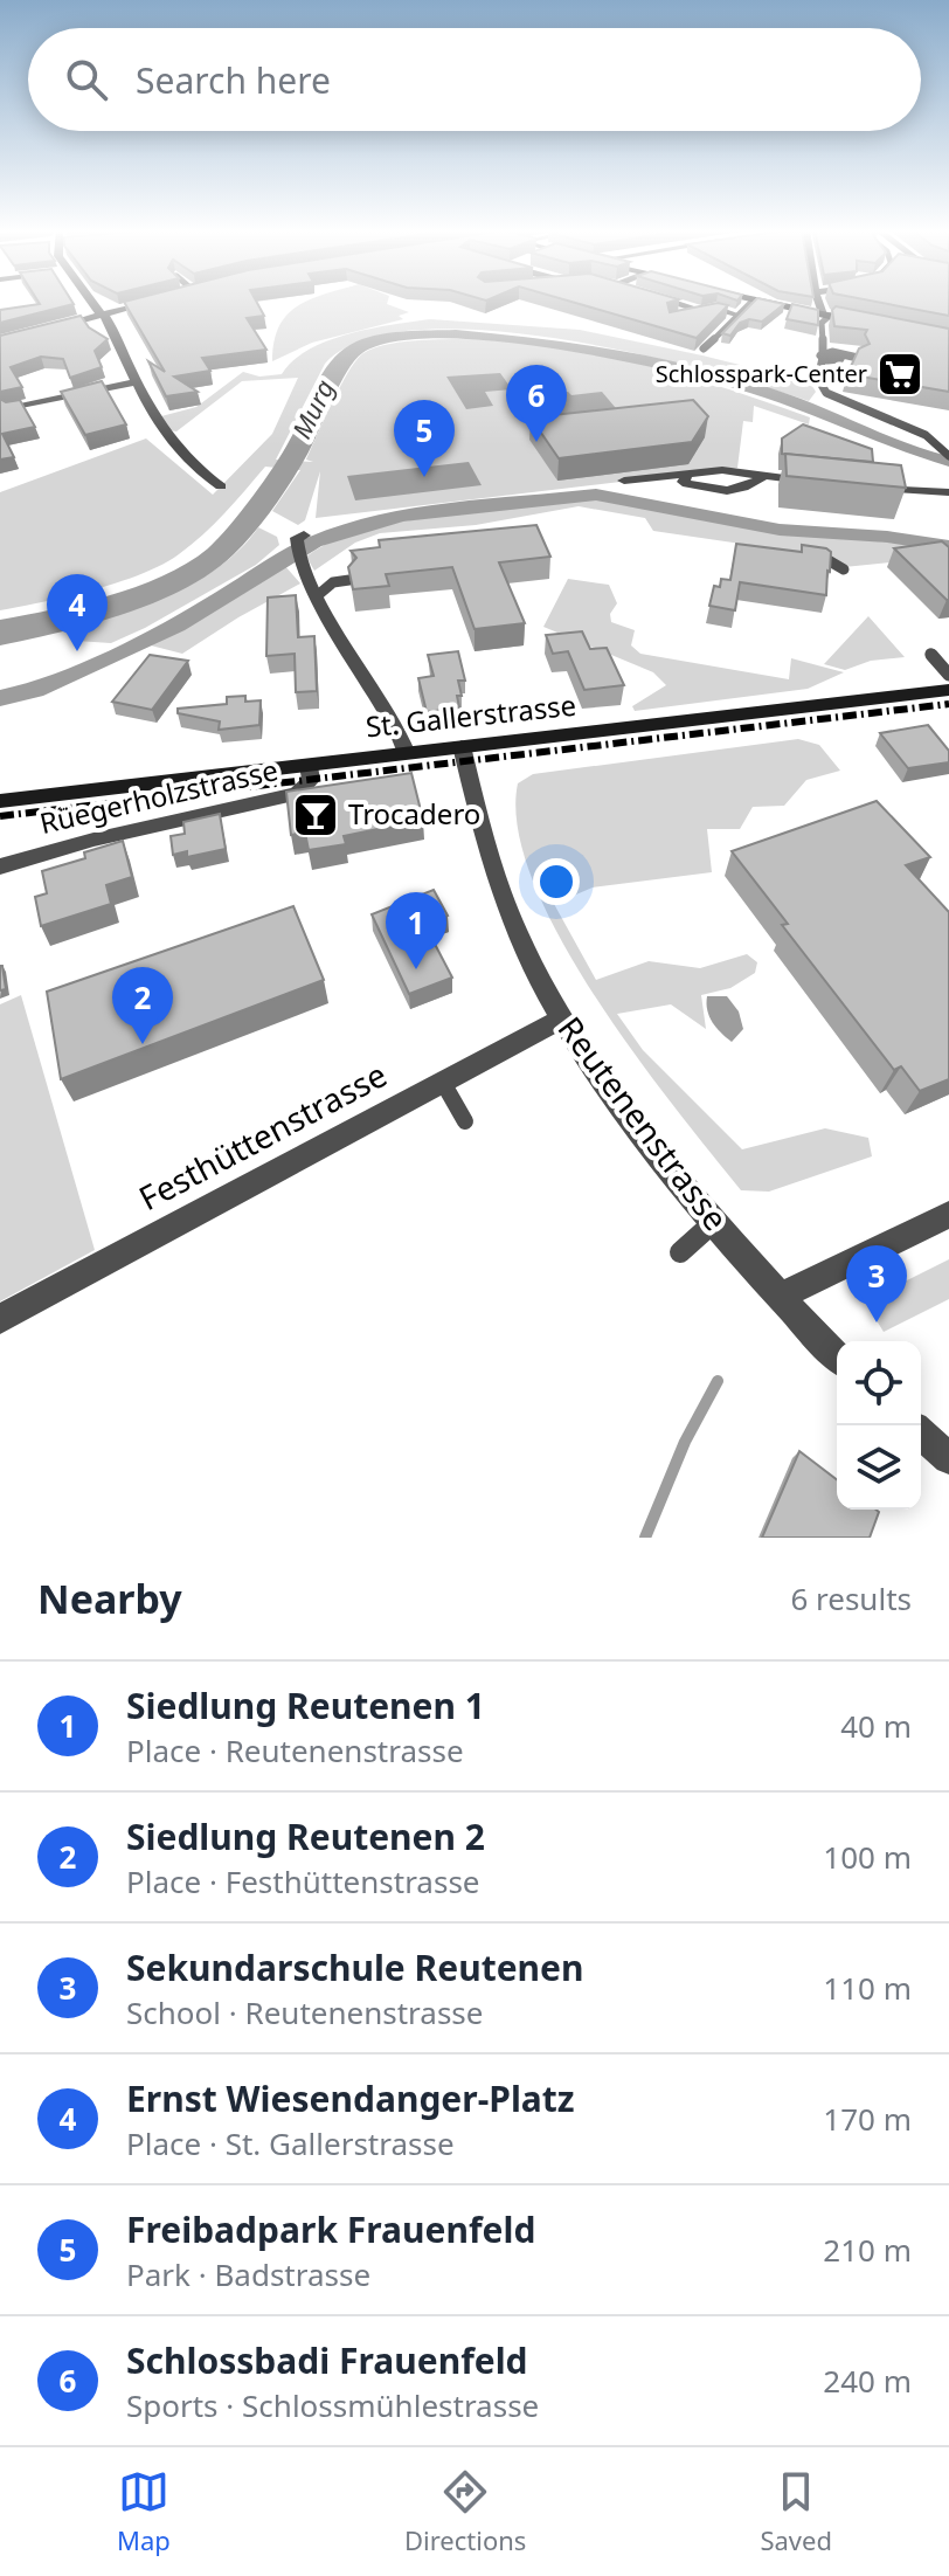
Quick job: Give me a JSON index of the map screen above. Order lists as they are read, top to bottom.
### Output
{
  "streets": {
    "main road": ["St. Gallerstrasse"],
    "street": ["Rüegerholzstrasse", "Reutenenstrasse", "Festhüttenstrasse"]
  },
  "crossings": [
    ["St. Gallerstrasse", "Rüegerholzstrasse"],
    ["St. Gallerstrasse", "Reutenenstrasse"],
    ["Reutenenstrasse", "Festhüttenstrasse"]
  ],
  "water": ["Murg"],
  "places": {
    "supermarket": ["Schlosspark-Center"],
    "bar": ["Trocadero"]
  },
  "page": {
    "search": "Search here",
    "pins": [
      "6",
      "5",
      "4",
      "1",
      "2",
      "3"
    ],
    "heading": ["Nearby", "6 results"],
    "list": [
      {
        "mark": "1",
        "name": "Siedlung Reutenen 1",
        "note": "Place · Reutenenstrasse",
        "value": "40 m"
      },
      {
        "mark": "2",
        "name": "Siedlung Reutenen 2",
        "note": "Place · Festhüttenstrasse",
        "value": "100 m"
      },
      {
        "mark": "3",
        "name": "Sekundarschule Reutenen",
        "note": "School · Reutenenstrasse",
        "value": "110 m"
      },
      {
        "mark": "4",
        "name": "Ernst Wiesendanger-Platz",
        "note": "Place · St. Gallerstrasse",
        "value": "170 m"
      },
      {
        "mark": "5",
        "name": "Freibadpark Frauenfeld",
        "note": "Park · Badstrasse",
        "value": "210 m"
      },
      {
        "mark": "6",
        "name": "Schlossbadi Frauenfeld",
        "note": "Sports · Schlossmühlestrasse",
        "value": "240 m"
      }
    ],
    "nav": ["Map", "Directions", "Saved"]
  }
}
